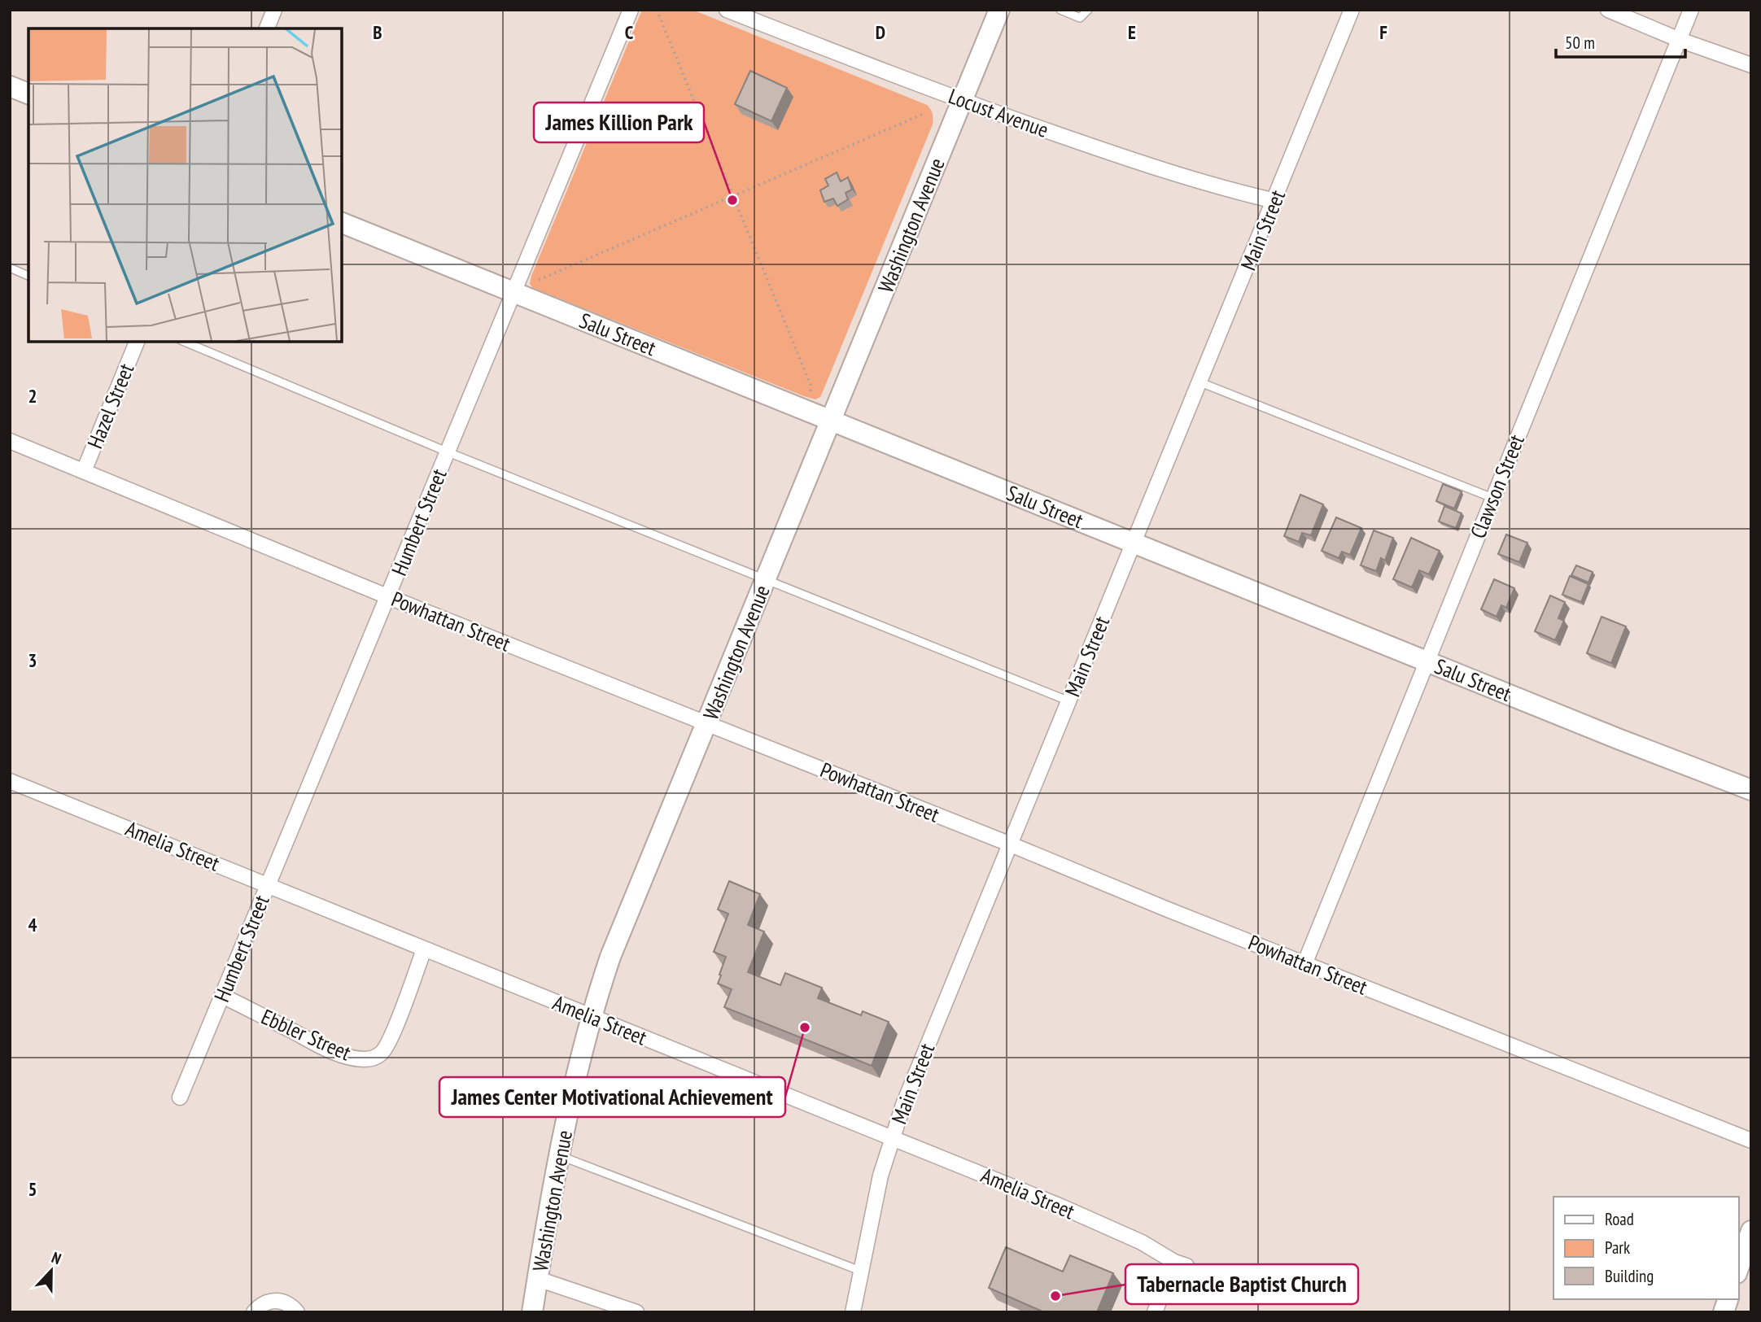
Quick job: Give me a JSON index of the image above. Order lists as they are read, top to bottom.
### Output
{
  "streets": {
    "street": [
      "Locust Avenue",
      "Washington Avenue",
      "Main Street",
      "Salu Street",
      "Hazel Street",
      "Clawson Street",
      "Humbert Street",
      "Powhattan Street",
      "Amelia Street",
      "Ebbler Street"
    ]
  },
  "crossings": [
    ["Locust Avenue", "Washington Avenue"],
    ["Locust Avenue", "Main Street"],
    ["Washington Avenue", "Salu Street"],
    ["Washington Avenue", "Powhattan Street"],
    ["Washington Avenue", "Amelia Street"],
    ["Main Street", "Salu Street"],
    ["Main Street", "Powhattan Street"],
    ["Main Street", "Amelia Street"],
    ["Salu Street", "Clawson Street"],
    ["Salu Street", "Humbert Street"],
    ["Hazel Street", "Powhattan Street"],
    ["Clawson Street", "Powhattan Street"],
    ["Humbert Street", "Powhattan Street"],
    ["Humbert Street", "Amelia Street"],
    ["Humbert Street", "Ebbler Street"],
    ["Amelia Street", "Ebbler Street"]
  ],
  "places": ["James Killion Park", "James Center Motivational Achievement", "Tabernacle Baptist Church"],
  "legend": ["Road", "Park", "Building"],
  "scale_bar": "50 m",
  "north": "top",
  "grid": {
    "columns": [
      "B",
      "C",
      "D",
      "E",
      "F"
    ],
    "rows": [
      "2",
      "3",
      "4",
      "5"
    ]
  }
}
